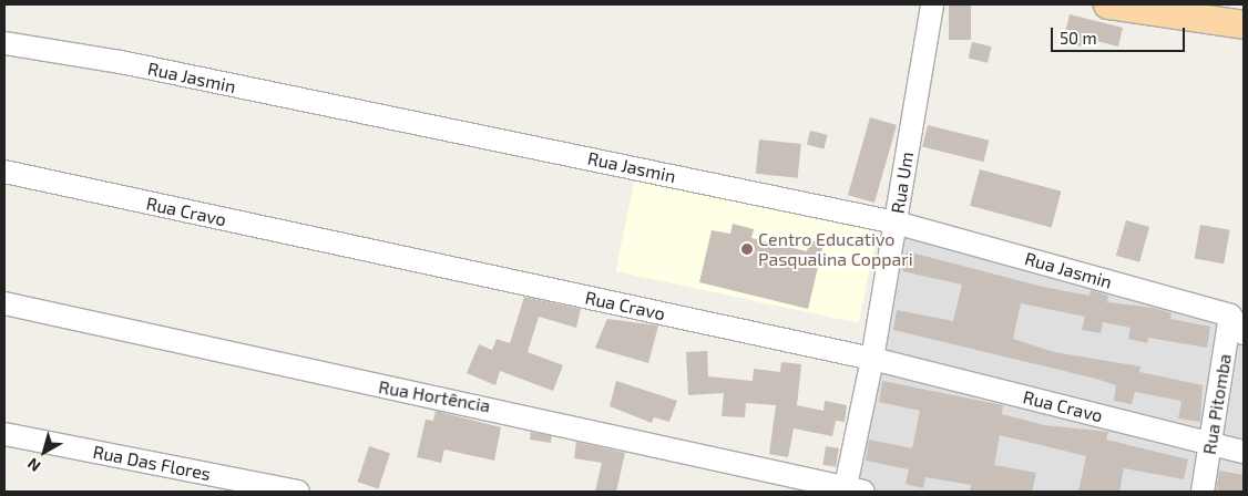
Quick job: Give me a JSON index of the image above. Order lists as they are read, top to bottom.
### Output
{
  "streets": {
    "street": [
      "Rua Jasmin",
      "Rua Um",
      "Rua Cravo",
      "Rua Hortência",
      "Rua Pitomba",
      "Rua Das Flores"
    ]
  },
  "crossings": [
    ["Rua Jasmin", "Rua Um"],
    ["Rua Jasmin", "Rua Pitomba"],
    ["Rua Um", "Rua Cravo"],
    ["Rua Um", "Rua Hortência"],
    ["Rua Cravo", "Rua Pitomba"]
  ],
  "places": ["Centro Educativo Pasqualina Coppari"],
  "scale_bar": "50 m",
  "north": "bottom left"
}
